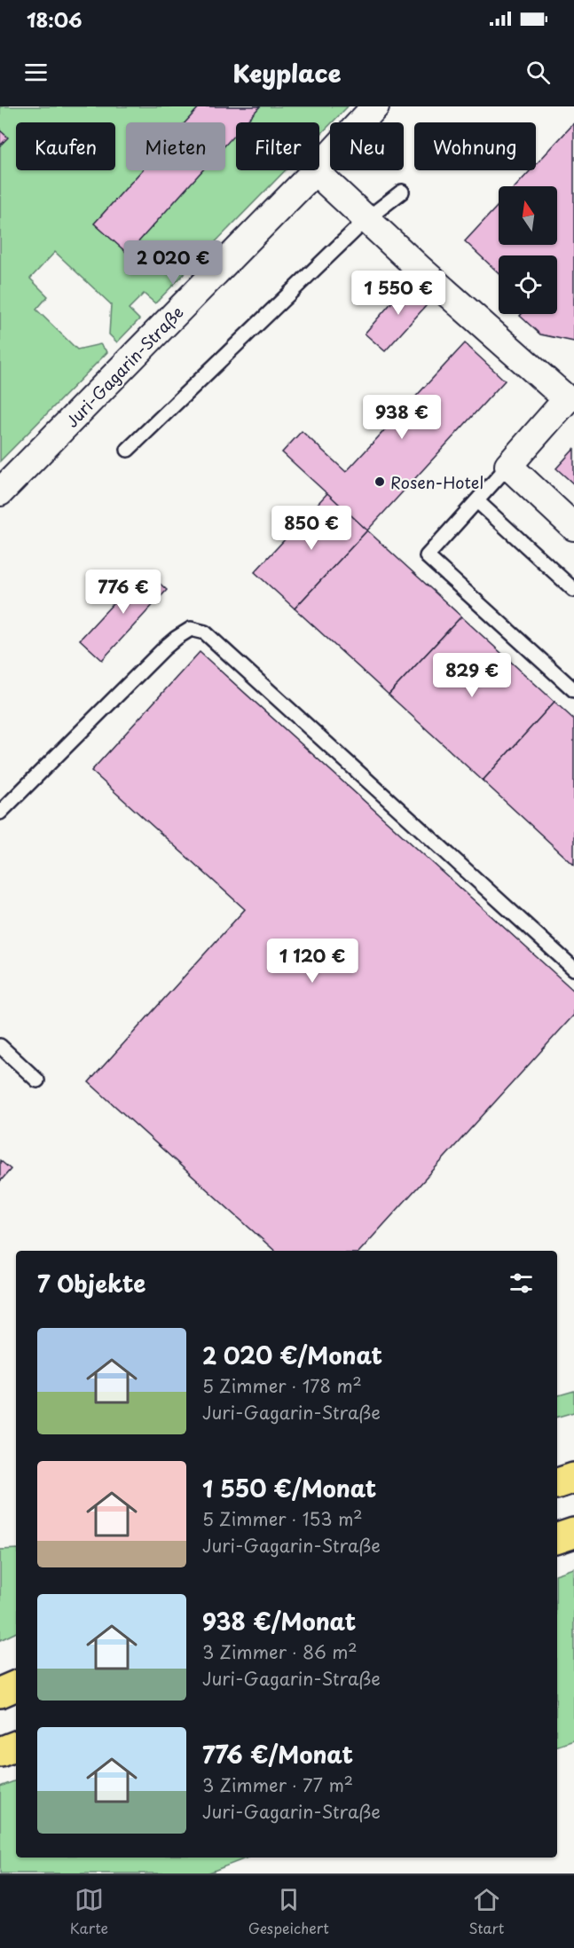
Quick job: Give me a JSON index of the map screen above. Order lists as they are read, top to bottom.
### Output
{
  "streets": {
    "street": ["Juri-Gagarin-Straße"]
  },
  "places": ["Rosen-Hotel"],
  "north": "top",
  "page": {
    "status": "18:06",
    "header": "Keyplace",
    "chip": [
      "Kaufen",
      "Mieten",
      "Filter",
      "Neu",
      "Wohnung"
    ],
    "price": [
      "2 020 €",
      "1 550 €",
      "938 €",
      "850 €",
      "776 €",
      "829 €",
      "1 120 €"
    ],
    "heading": "7 Objekte",
    "list": [
      {
        "name": "2 020 €/Monat",
        "note": "5 Zimmer · 178 m² · Juri-Gagarin-Straße"
      },
      {
        "name": "1 550 €/Monat",
        "note": "5 Zimmer · 153 m² · Juri-Gagarin-Straße"
      },
      {
        "name": "938 €/Monat",
        "note": "3 Zimmer · 86 m² · Juri-Gagarin-Straße"
      },
      {
        "name": "776 €/Monat",
        "note": "3 Zimmer · 77 m² · Juri-Gagarin-Straße"
      }
    ],
    "tabs": ["Karte", "Gespeichert", "Start"]
  }
}
